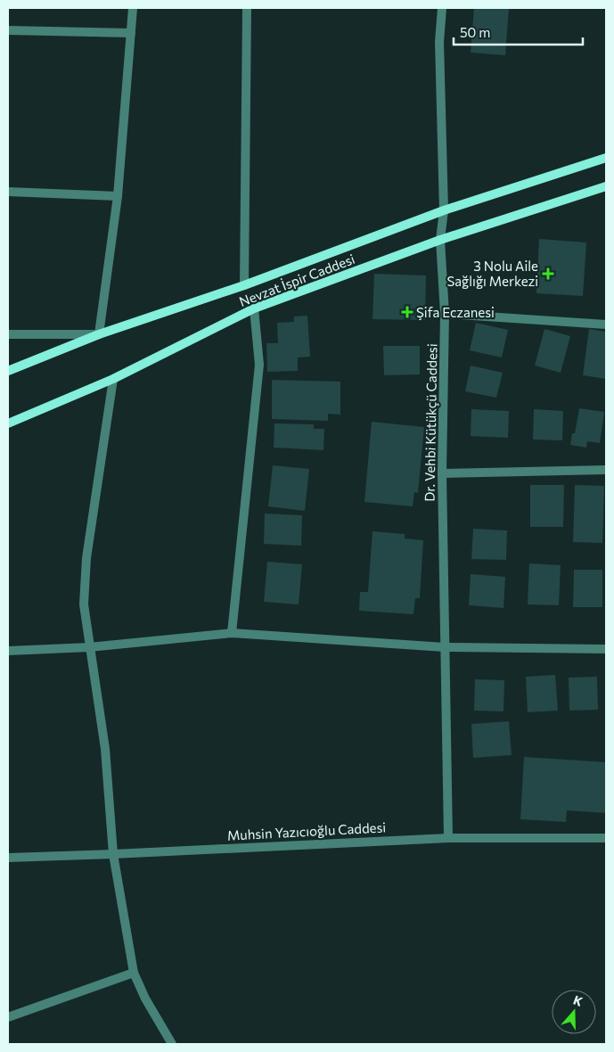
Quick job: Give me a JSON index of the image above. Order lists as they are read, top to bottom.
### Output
{
  "streets": {
    "main road": ["Nevzat İspir Caddesi"],
    "street": ["Dr. Vehbi Kütükçü Caddesi", "Muhsin Yazıcıoğlu Caddesi"]
  },
  "crossings": [
    ["Nevzat İspir Caddesi", "Dr. Vehbi Kütükçü Caddesi"],
    ["Dr. Vehbi Kütükçü Caddesi", "Muhsin Yazıcıoğlu Caddesi"]
  ],
  "places": {
    "health": ["3 Nolu Aile Sağlığı Merkezi", "Şifa Eczanesi"]
  },
  "scale_bar": "50 m",
  "north": "top"
}
